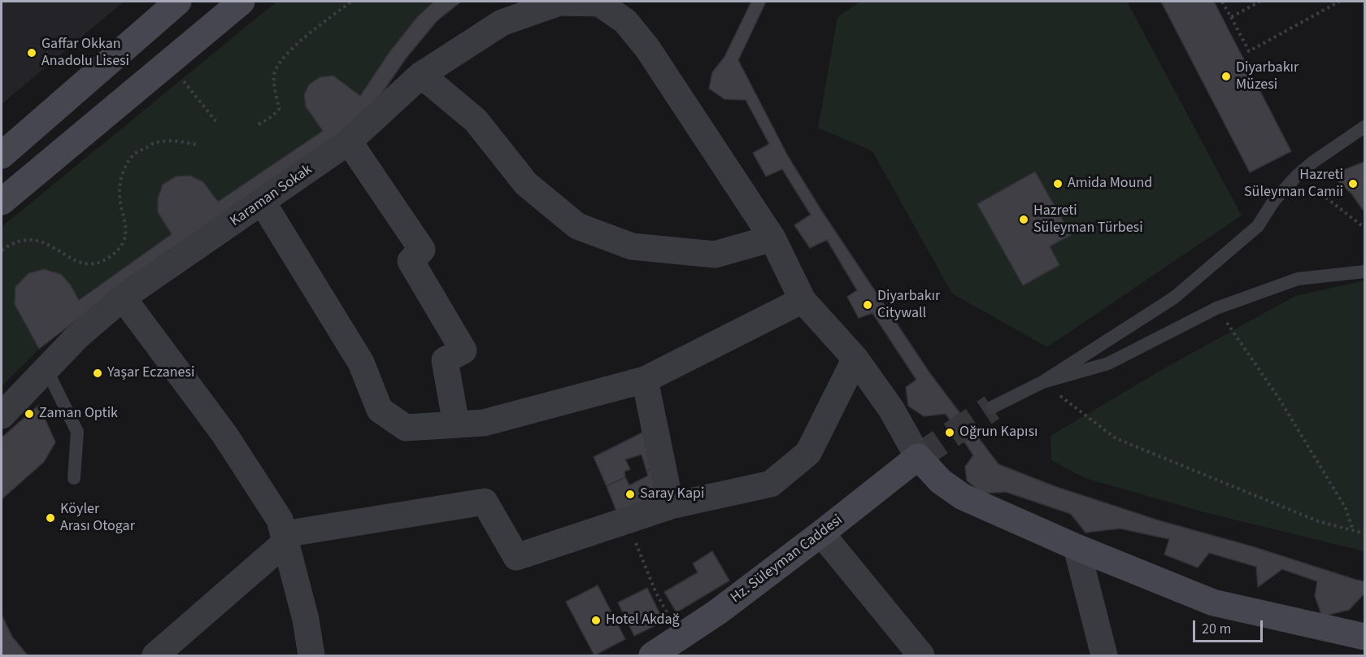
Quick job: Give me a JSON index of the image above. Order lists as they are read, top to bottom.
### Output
{
  "streets": {
    "street": ["Karaman Sokak", "Hz. Süleyman Caddesi"]
  },
  "places": [
    "Gaffar Okkan Anadolu Lisesi",
    "Diyarbakır Müzesi",
    "Amida Mound",
    "Hazreti Süleyman Camii",
    "Hazreti Süleyman Türbesi",
    "Diyarbakır Citywall",
    "Yaşar Eczanesi",
    "Zaman Optik",
    "Oğrun Kapısı",
    "Saray Kapi",
    "Köyler Arası Otogar",
    "Hotel Akdağ"
  ],
  "scale_bar": "20 m"
}
